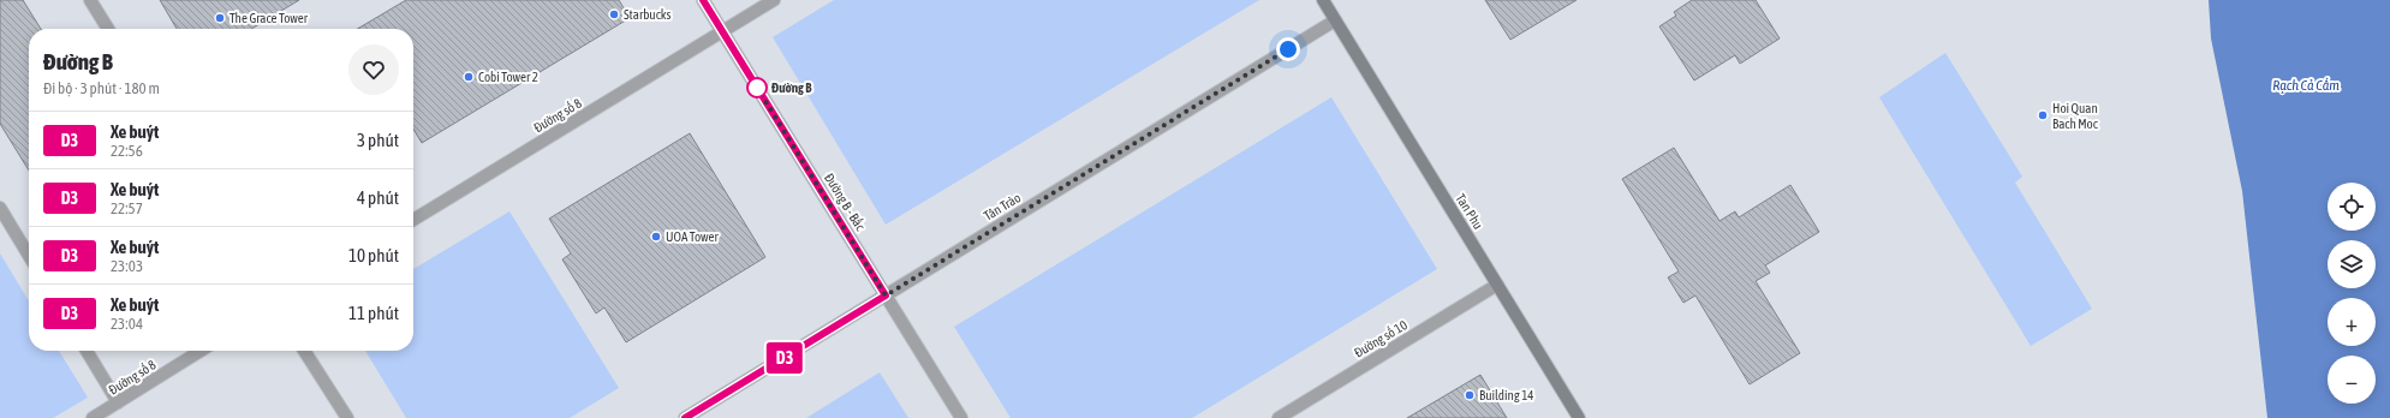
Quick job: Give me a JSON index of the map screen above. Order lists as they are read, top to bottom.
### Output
{
  "streets": {
    "street": [
      "Đường số 8",
      "Đường B - Bắc",
      "Tân Trào",
      "Tan Phu",
      "Đường số 10"
    ]
  },
  "crossings": [
    ["Đường số 8", "Đường B - Bắc"],
    ["Đường B - Bắc", "Tân Trào"],
    ["Tân Trào", "Tan Phu"],
    ["Tan Phu", "Đường số 10"]
  ],
  "water": ["Rạch Cả Cấm"],
  "places": [
    "Starbucks",
    "The Grace Tower",
    "Cobi Tower 2",
    "Đường B",
    "Hoi Quan Bach Moc",
    "UOA Tower",
    "Building 14"
  ],
  "lines": ["bus line D3"],
  "page": {
    "on_map": "D3",
    "heading": ["Đường B", "Đi bộ · 3 phút · 180 m"],
    "list": [
      {
        "mark": "D3",
        "name": "Xe buýt",
        "note": "22:56",
        "value": "3 phút"
      },
      {
        "mark": "D3",
        "name": "Xe buýt",
        "note": "22:57",
        "value": "4 phút"
      },
      {
        "mark": "D3",
        "name": "Xe buýt",
        "note": "23:03",
        "value": "10 phút"
      },
      {
        "mark": "D3",
        "name": "Xe buýt",
        "note": "23:04",
        "value": "11 phút"
      }
    ],
    "map_buttons": ["+", "−"]
  }
}
